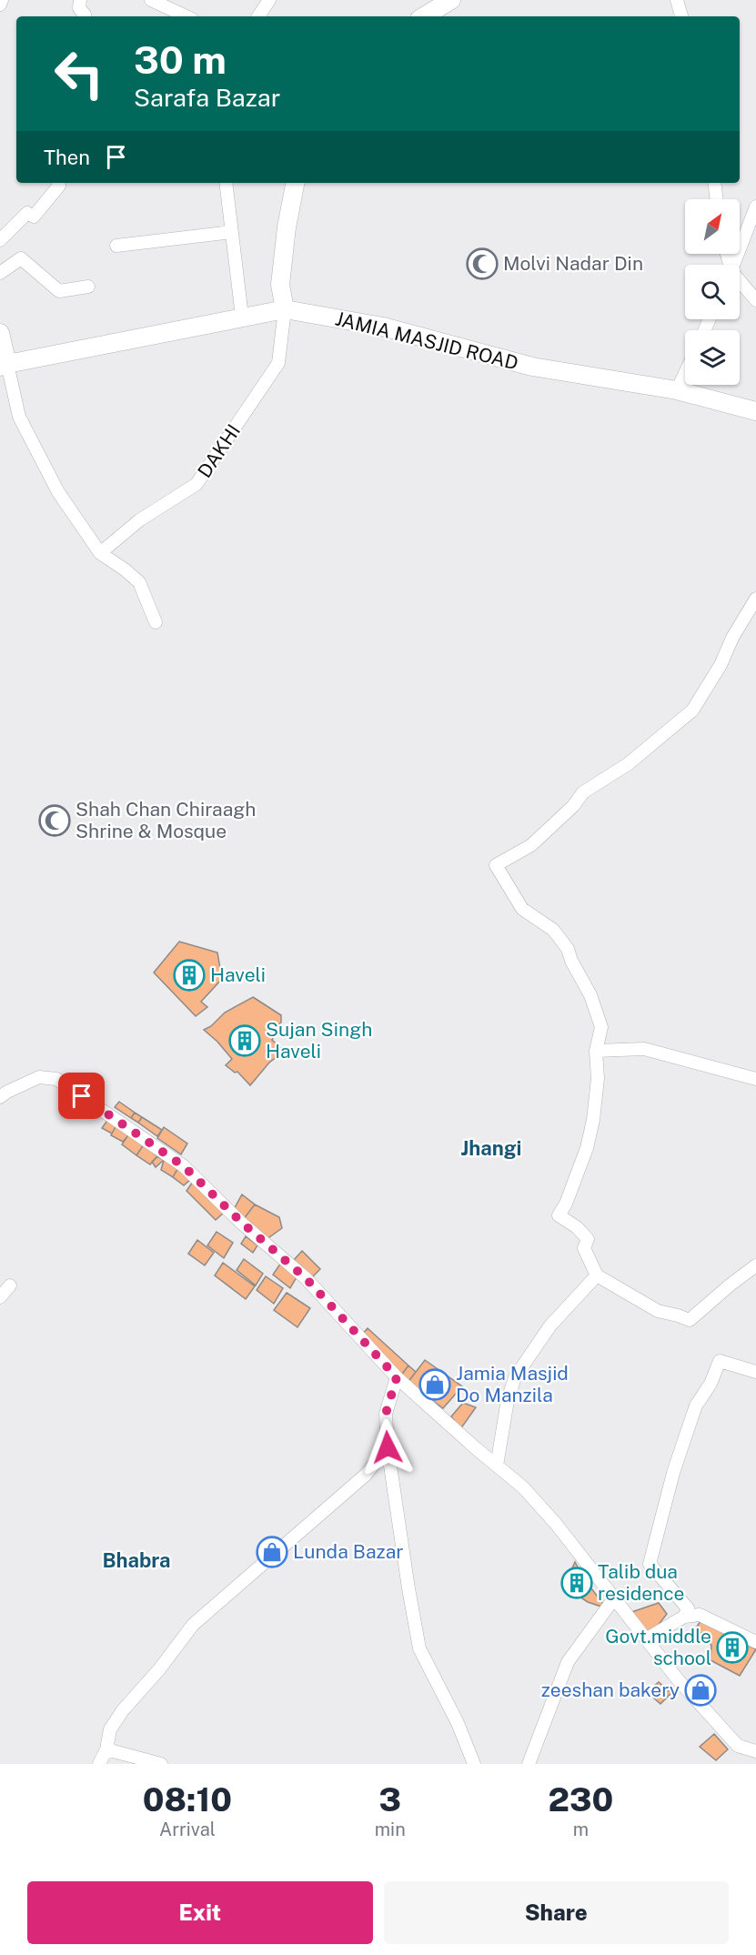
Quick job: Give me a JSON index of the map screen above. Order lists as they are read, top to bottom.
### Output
{
  "streets": {
    "street": ["JAMIA MASJID ROAD", "DAKHI"]
  },
  "crossings": [
    ["JAMIA MASJID ROAD", "DAKHI"]
  ],
  "districts": ["Jhangi", "Bhabra"],
  "places": {
    "mosque": ["Molvi Nadar Din", "Shah Chan Chiraagh Shrine & Mosque"],
    "building": [
      "Haveli",
      "Sujan Singh Haveli",
      "Talib dua residence",
      "Govt.middle school"
    ],
    "shop": ["Jamia Masjid Do Manzila", "Lunda Bazar", "zeeshan bakery"]
  },
  "north": "top right",
  "page": {
    "turn": ["30 m", "Sarafa Bazar"],
    "then": "Then",
    "eta": [
      "08:10",
      "Arrival",
      "3",
      "min",
      "230",
      "m"
    ],
    "buttons": ["Exit", "Share"]
  }
}
